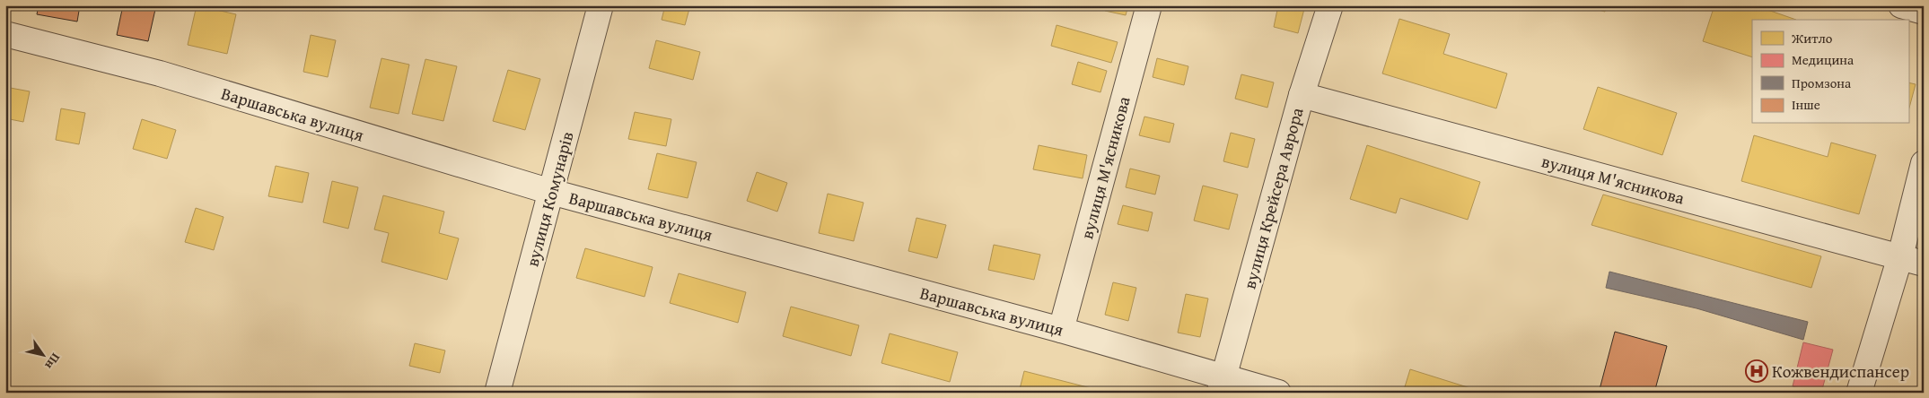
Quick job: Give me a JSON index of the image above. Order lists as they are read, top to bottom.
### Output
{
  "streets": {
    "street": [
      "Варшавська вулиця",
      "вулиця М'ясникова",
      "вулиця Крейсера Аврора",
      "вулиця Комунарів"
    ]
  },
  "crossings": [
    ["Варшавська вулиця", "вулиця М'ясникова"],
    ["Варшавська вулиця", "вулиця Крейсера Аврора"],
    ["Варшавська вулиця", "вулиця Комунарів"],
    ["вулиця М'ясникова", "вулиця Крейсера Аврора"]
  ],
  "places": {
    "hospital": ["Кожвендиспансер"]
  },
  "legend": [
    "Житло",
    "Медицина",
    "Промзона",
    "Інше"
  ],
  "north": "bottom right"
}
